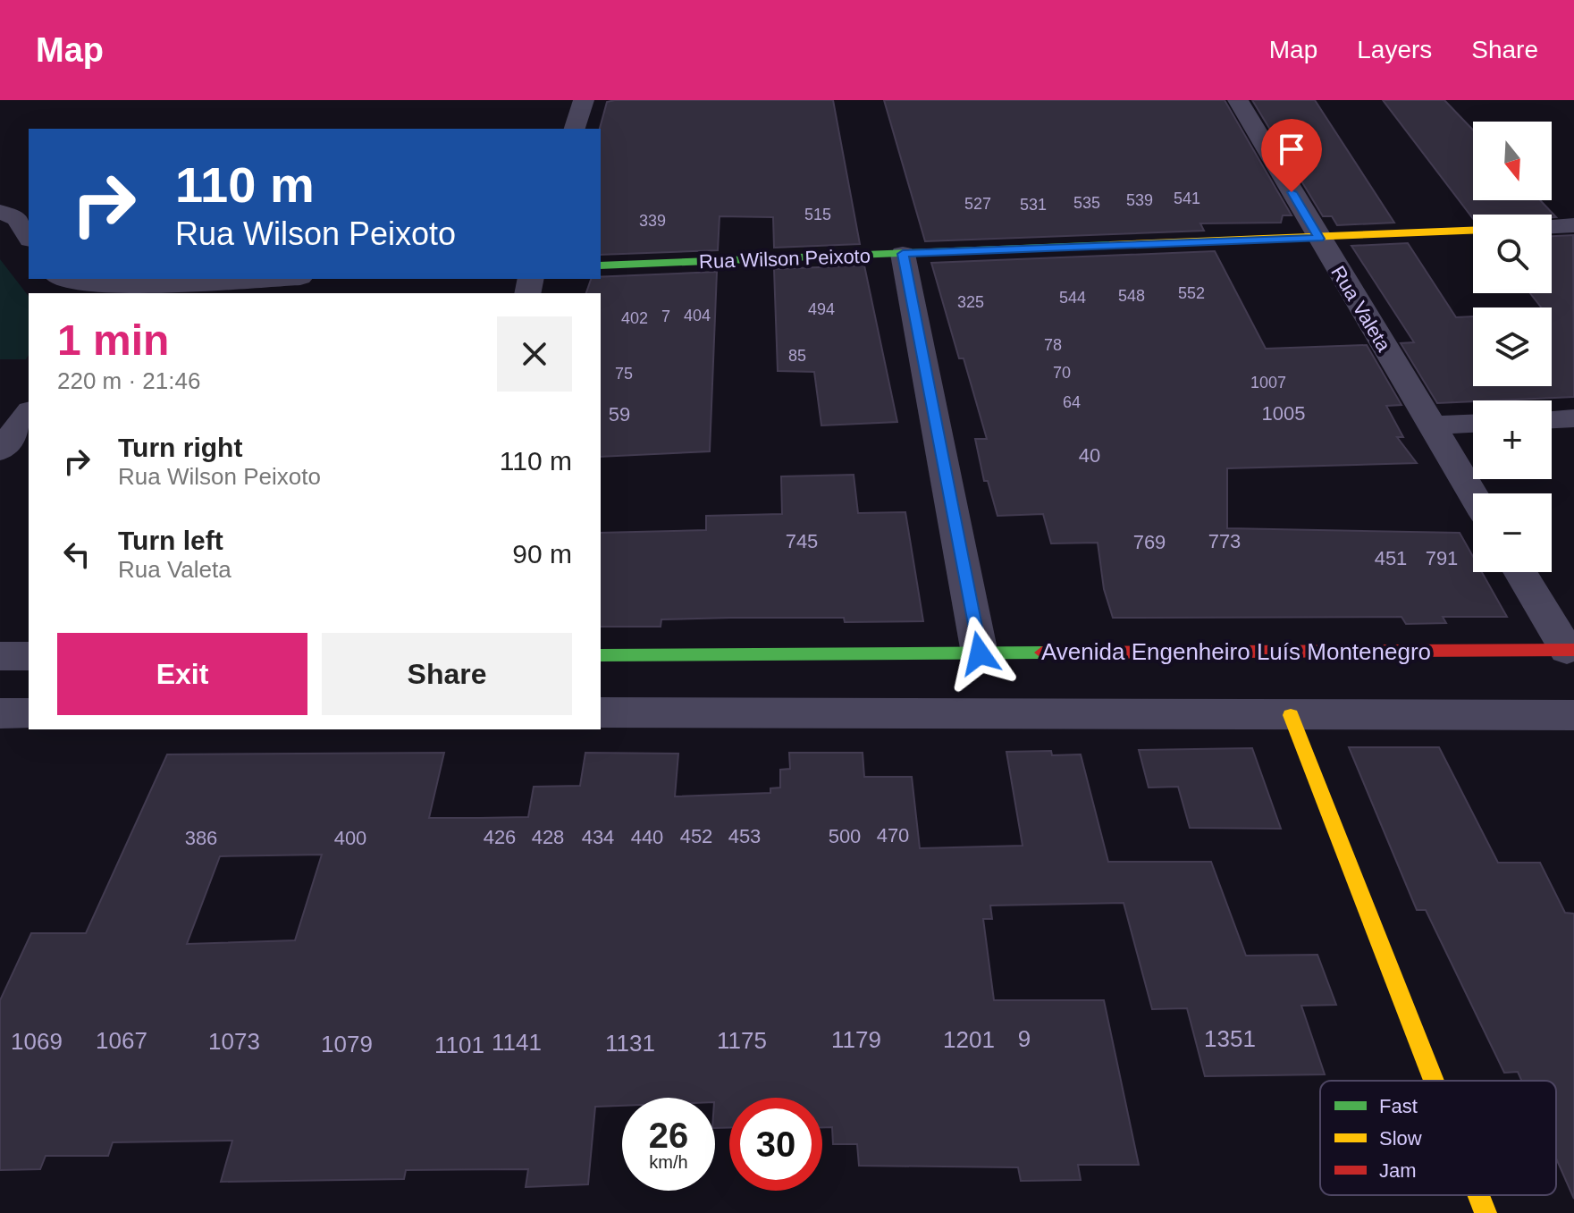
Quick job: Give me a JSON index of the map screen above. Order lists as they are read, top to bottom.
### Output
{
  "streets": {
    "street": ["Rua Wilson Peixoto", "Rua Valeta", "Avenida Engenheiro Luís Montenegro"]
  },
  "crossings": [
    ["Rua Wilson Peixoto", "Rua Valeta"]
  ],
  "house_numbers": [
    "541",
    "539",
    "535",
    "527",
    "531",
    "515",
    "339",
    "552",
    "548",
    "544",
    "325",
    "494",
    "404",
    "7",
    "402",
    "78",
    "85",
    "70",
    "75",
    "1007",
    "64",
    "1005",
    "59",
    "40",
    "745",
    "773",
    "769",
    "451",
    "791",
    "470",
    "452",
    "453",
    "500",
    "426",
    "428",
    "434",
    "440",
    "386",
    "400",
    "9",
    "1351",
    "1179",
    "1201",
    "1067",
    "1175",
    "1069",
    "1073",
    "1141",
    "1131",
    "1079",
    "1101"
  ],
  "legend": ["Fast", "Slow", "Jam"],
  "north": "bottom",
  "page": {
    "header": "Map",
    "nav": ["Map", "Layers", "Share"],
    "map_buttons": ["+", "−"],
    "turn": ["110 m", "Rua Wilson Peixoto"],
    "heading": ["1 min", "220 m · 21:46"],
    "list": [
      {
        "name": "Turn right",
        "note": "Rua Wilson Peixoto",
        "value": "110 m"
      },
      {
        "name": "Turn left",
        "note": "Rua Valeta",
        "value": "90 m"
      }
    ],
    "buttons": ["Exit", "Share"],
    "speed": "26 km/h",
    "limit": "30"
  }
}
